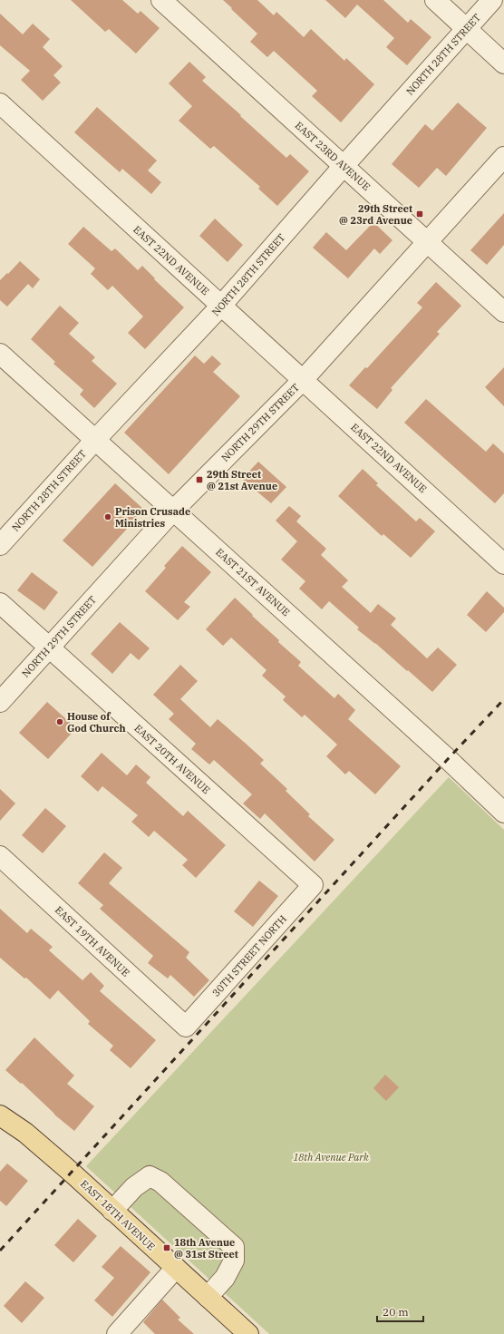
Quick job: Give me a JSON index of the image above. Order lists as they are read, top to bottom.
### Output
{
  "streets": {
    "main road": ["EAST 18TH AVENUE"],
    "street": [
      "NORTH 28TH STREET",
      "EAST 23RD AVENUE",
      "EAST 22ND AVENUE",
      "NORTH 29TH STREET",
      "EAST 21ST AVENUE",
      "EAST 20TH AVENUE",
      "EAST 19TH AVENUE",
      "30TH STREET NORTH"
    ]
  },
  "crossings": [
    ["NORTH 28TH STREET", "EAST 23RD AVENUE"],
    ["NORTH 28TH STREET", "EAST 22ND AVENUE"],
    ["NORTH 28TH STREET", "EAST 21ST AVENUE"],
    ["EAST 23RD AVENUE", "NORTH 29TH STREET"],
    ["EAST 22ND AVENUE", "NORTH 29TH STREET"],
    ["NORTH 29TH STREET", "EAST 21ST AVENUE"],
    ["NORTH 29TH STREET", "EAST 20TH AVENUE"],
    ["EAST 20TH AVENUE", "30TH STREET NORTH"],
    ["EAST 19TH AVENUE", "30TH STREET NORTH"]
  ],
  "parks": ["18th Avenue Park"],
  "places": {
    "transit": ["29th Street @ 23rd Avenue", "29th Street @ 21st Avenue", "18th Avenue @ 31st Street"],
    "other": ["Prison Crusade Ministries", "House of God Church"]
  },
  "scale_bar": "20 m"
}
